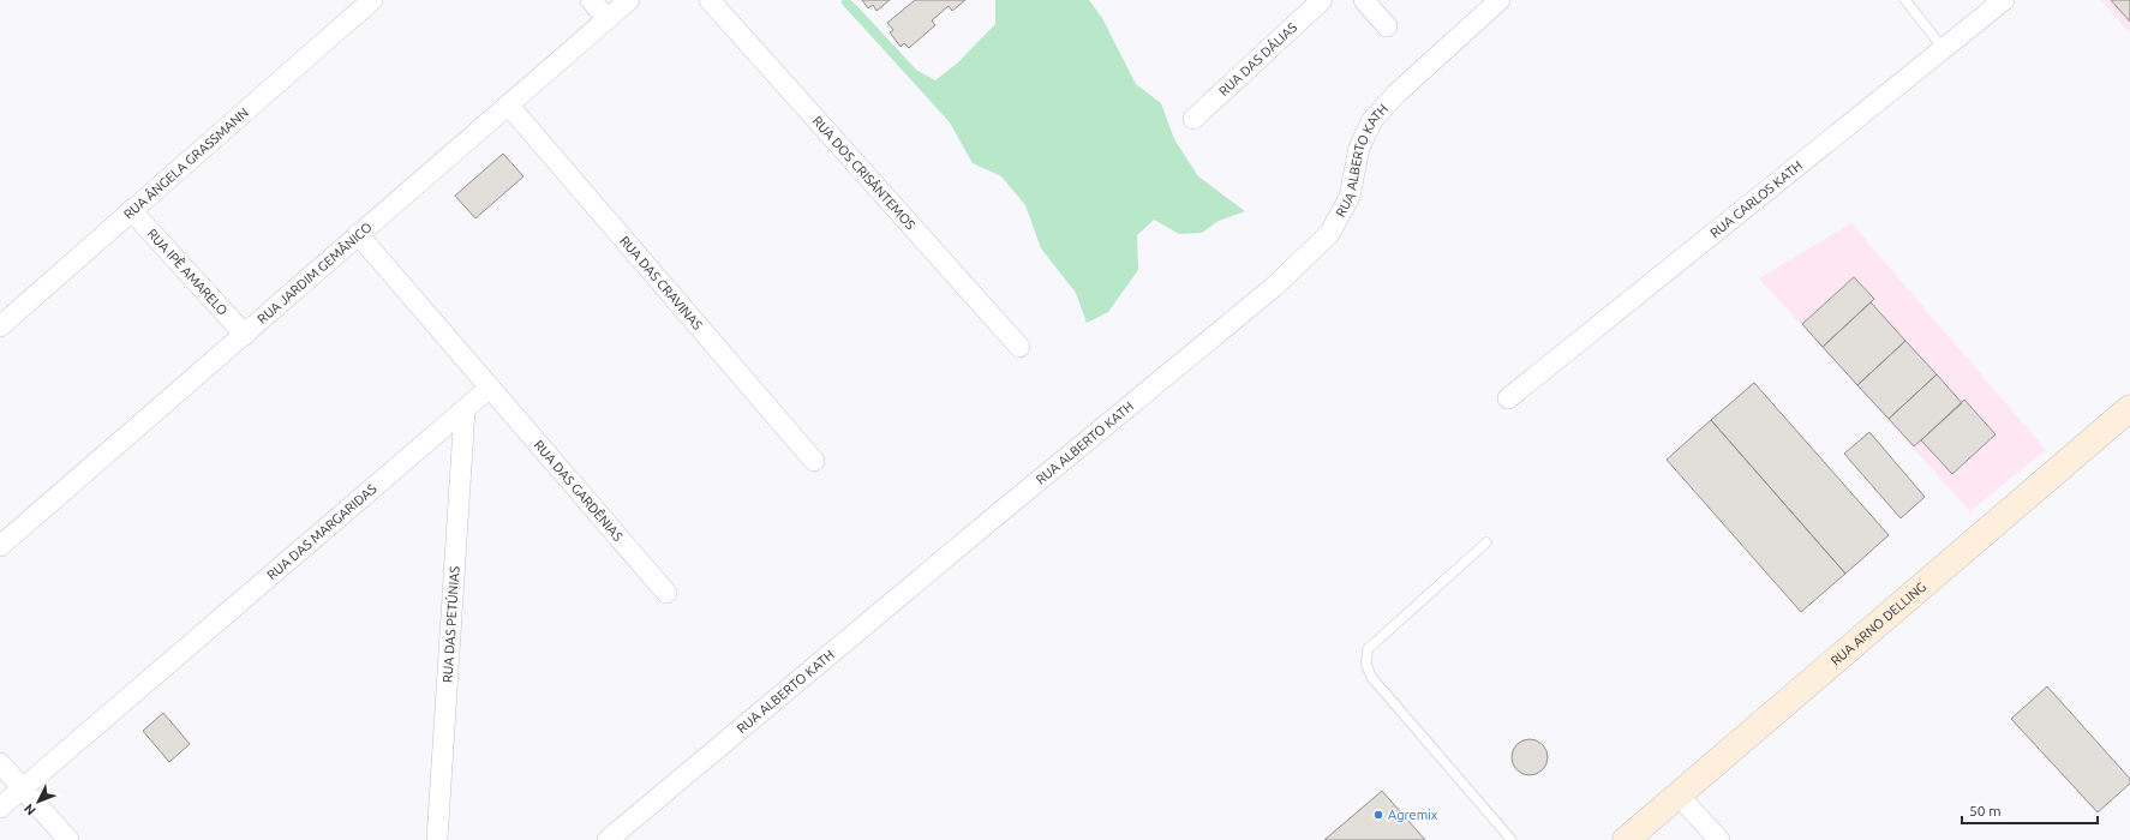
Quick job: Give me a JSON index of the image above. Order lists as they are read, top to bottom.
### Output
{
  "streets": {
    "street": [
      "RUA DAS DÁLIAS",
      "RUA ÂNGELA GRASSMANN",
      "RUA ALBERTO KATH",
      "RUA DOS CRISÂNTEMOS",
      "RUA CARLOS KATH",
      "RUA IPÊ AMARELO",
      "RUA JARDIM GEMÂNICO",
      "RUA DAS CRAVINAS",
      "RUA DAS GARDÊNIAS",
      "RUA DAS MARGARIDAS",
      "RUA ARNO DELLING",
      "RUA DAS PETÚNIAS"
    ]
  },
  "crossings": [
    ["RUA ÂNGELA GRASSMANN", "RUA IPÊ AMARELO"],
    ["RUA IPÊ AMARELO", "RUA JARDIM GEMÂNICO"],
    ["RUA JARDIM GEMÂNICO", "RUA DAS CRAVINAS"],
    ["RUA DAS GARDÊNIAS", "RUA DAS MARGARIDAS"],
    ["RUA DAS MARGARIDAS", "RUA DAS PETÚNIAS"]
  ],
  "places": ["Agremix"],
  "scale_bar": "50 m",
  "north": "bottom left"
}
